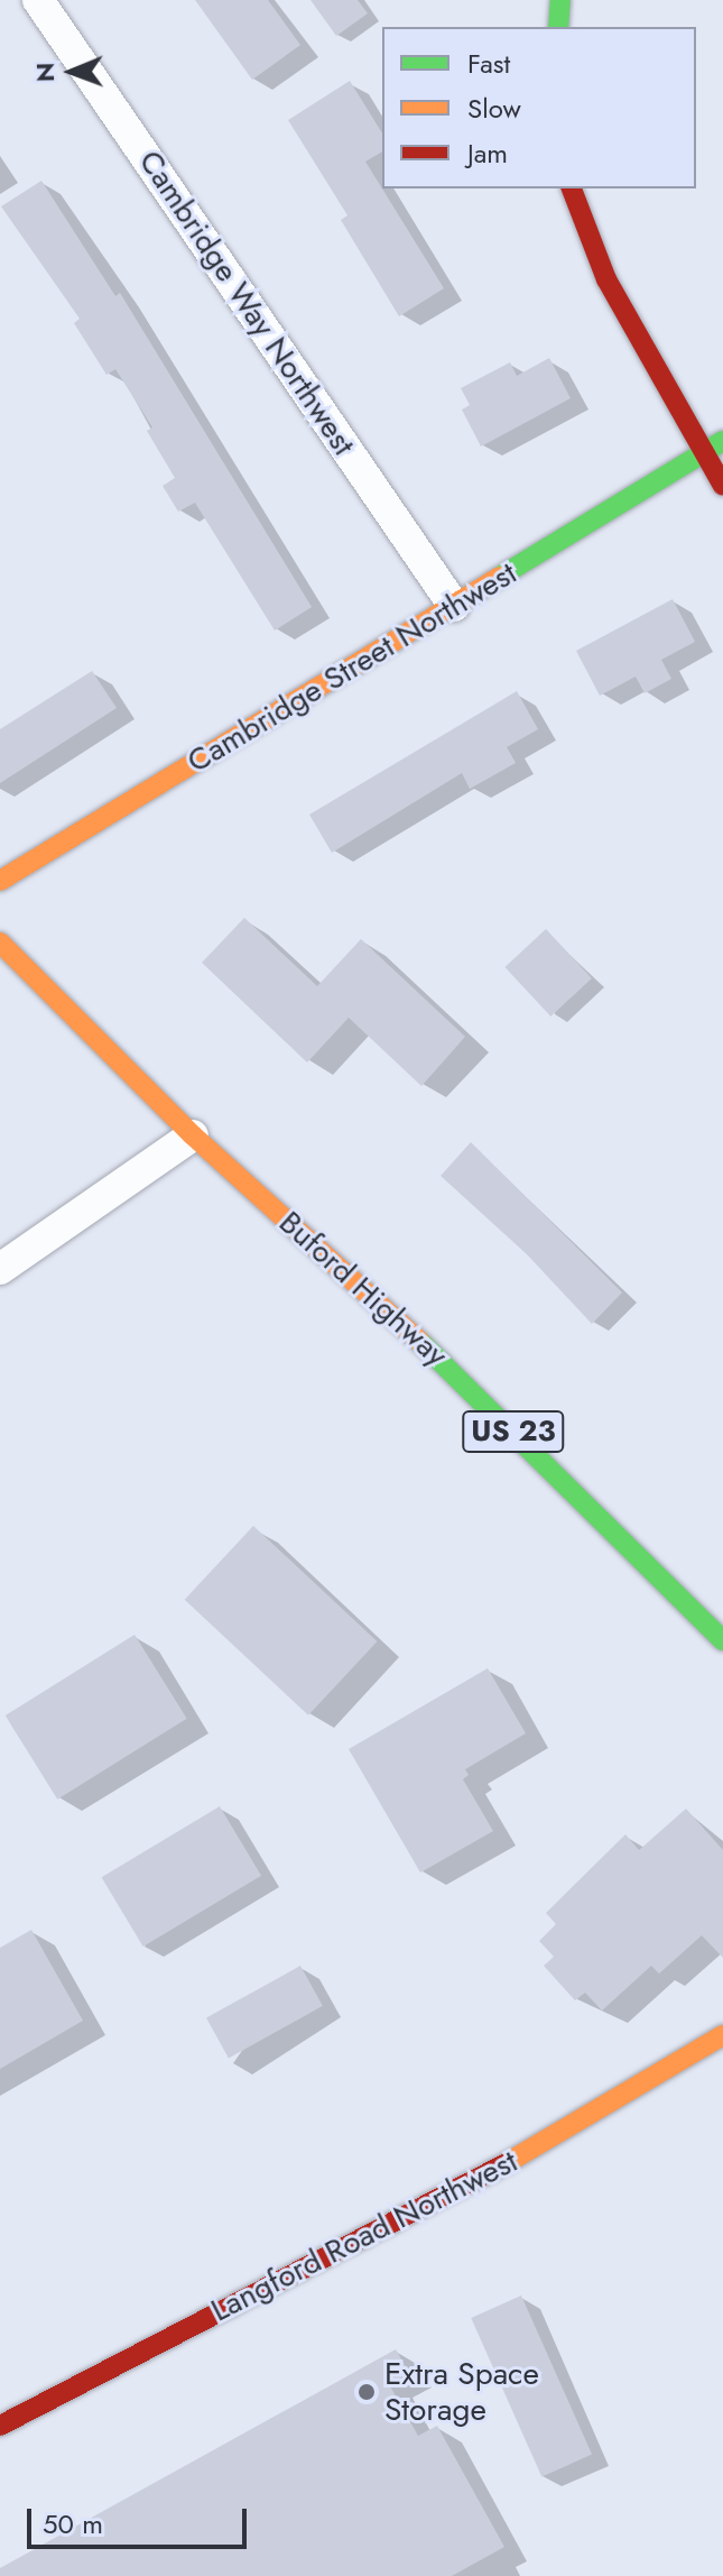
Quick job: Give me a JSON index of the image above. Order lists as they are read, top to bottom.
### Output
{
  "streets": {
    "street": [
      "Cambridge Way Northwest",
      "Cambridge Street Northwest",
      "Buford Highway",
      "US 23",
      "Langford Road Northwest"
    ]
  },
  "crossings": [
    ["Cambridge Way Northwest", "Cambridge Street Northwest"]
  ],
  "places": ["Extra Space Storage"],
  "legend": ["Fast", "Slow", "Jam"],
  "scale_bar": "50 m",
  "north": "left"
}
